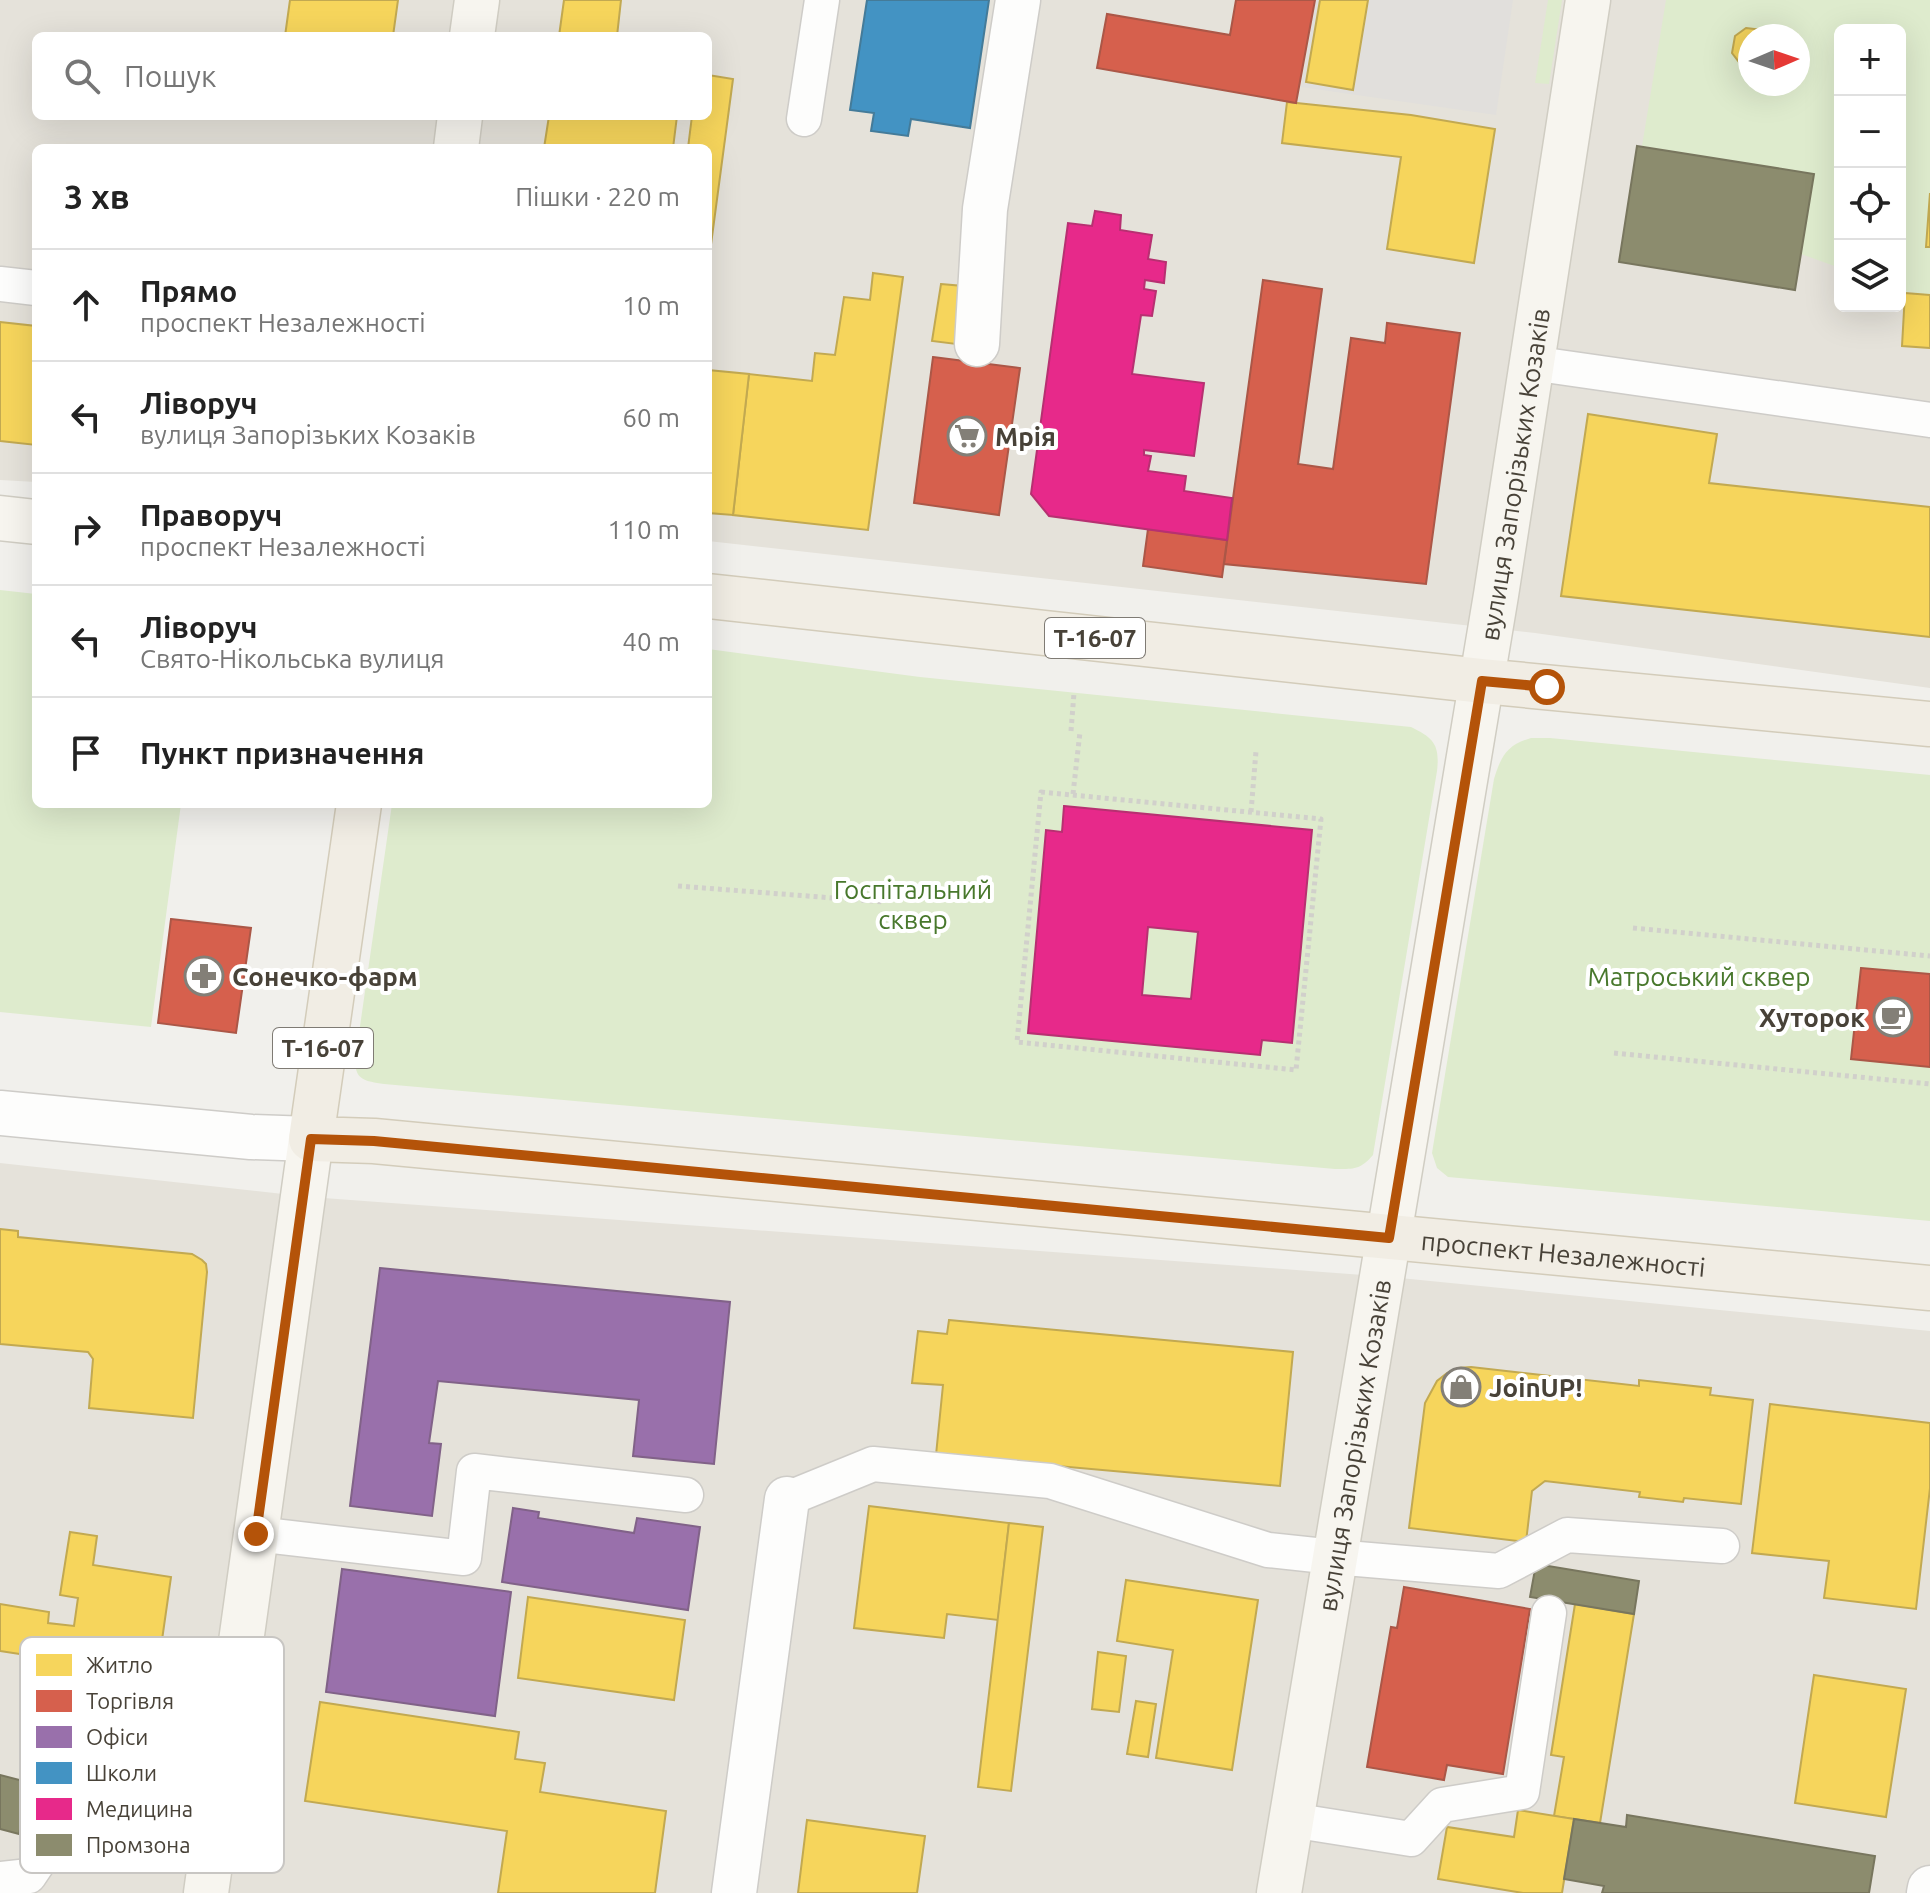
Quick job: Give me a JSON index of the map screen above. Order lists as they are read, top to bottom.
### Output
{
  "streets": {
    "main road": ["вулиця Запорізьких Козаків", "Т-16-07", "проспект Незалежності"]
  },
  "crossings": [
    ["вулиця Запорізьких Козаків", "Т-16-07"],
    ["вулиця Запорізьких Козаків", "проспект Незалежності"],
    ["Т-16-07", "проспект Незалежності"]
  ],
  "parks": ["Госпітальний сквер", "Матроський сквер"],
  "places": {
    "supermarket": ["Мрія"],
    "pharmacy": ["Сонечко-фарм"],
    "cafe": ["Хуторок"],
    "shop": ["JoinUP!"]
  },
  "legend": [
    "Житло",
    "Торгівля",
    "Офіси",
    "Школи",
    "Медицина",
    "Промзона"
  ],
  "north": "right",
  "page": {
    "map_buttons": ["+", "−"],
    "search": "Пошук",
    "heading": ["3 хв", "Пішки · 220 m"],
    "list": [
      ["Прямо", "проспект Незалежності", "10 m"],
      ["Ліворуч", "вулиця Запорізьких Козаків", "60 m"],
      ["Праворуч", "проспект Незалежності", "110 m"],
      ["Ліворуч", "Свято-Нікольська вулиця", "40 m"],
      "Пункт призначення"
    ]
  }
}
